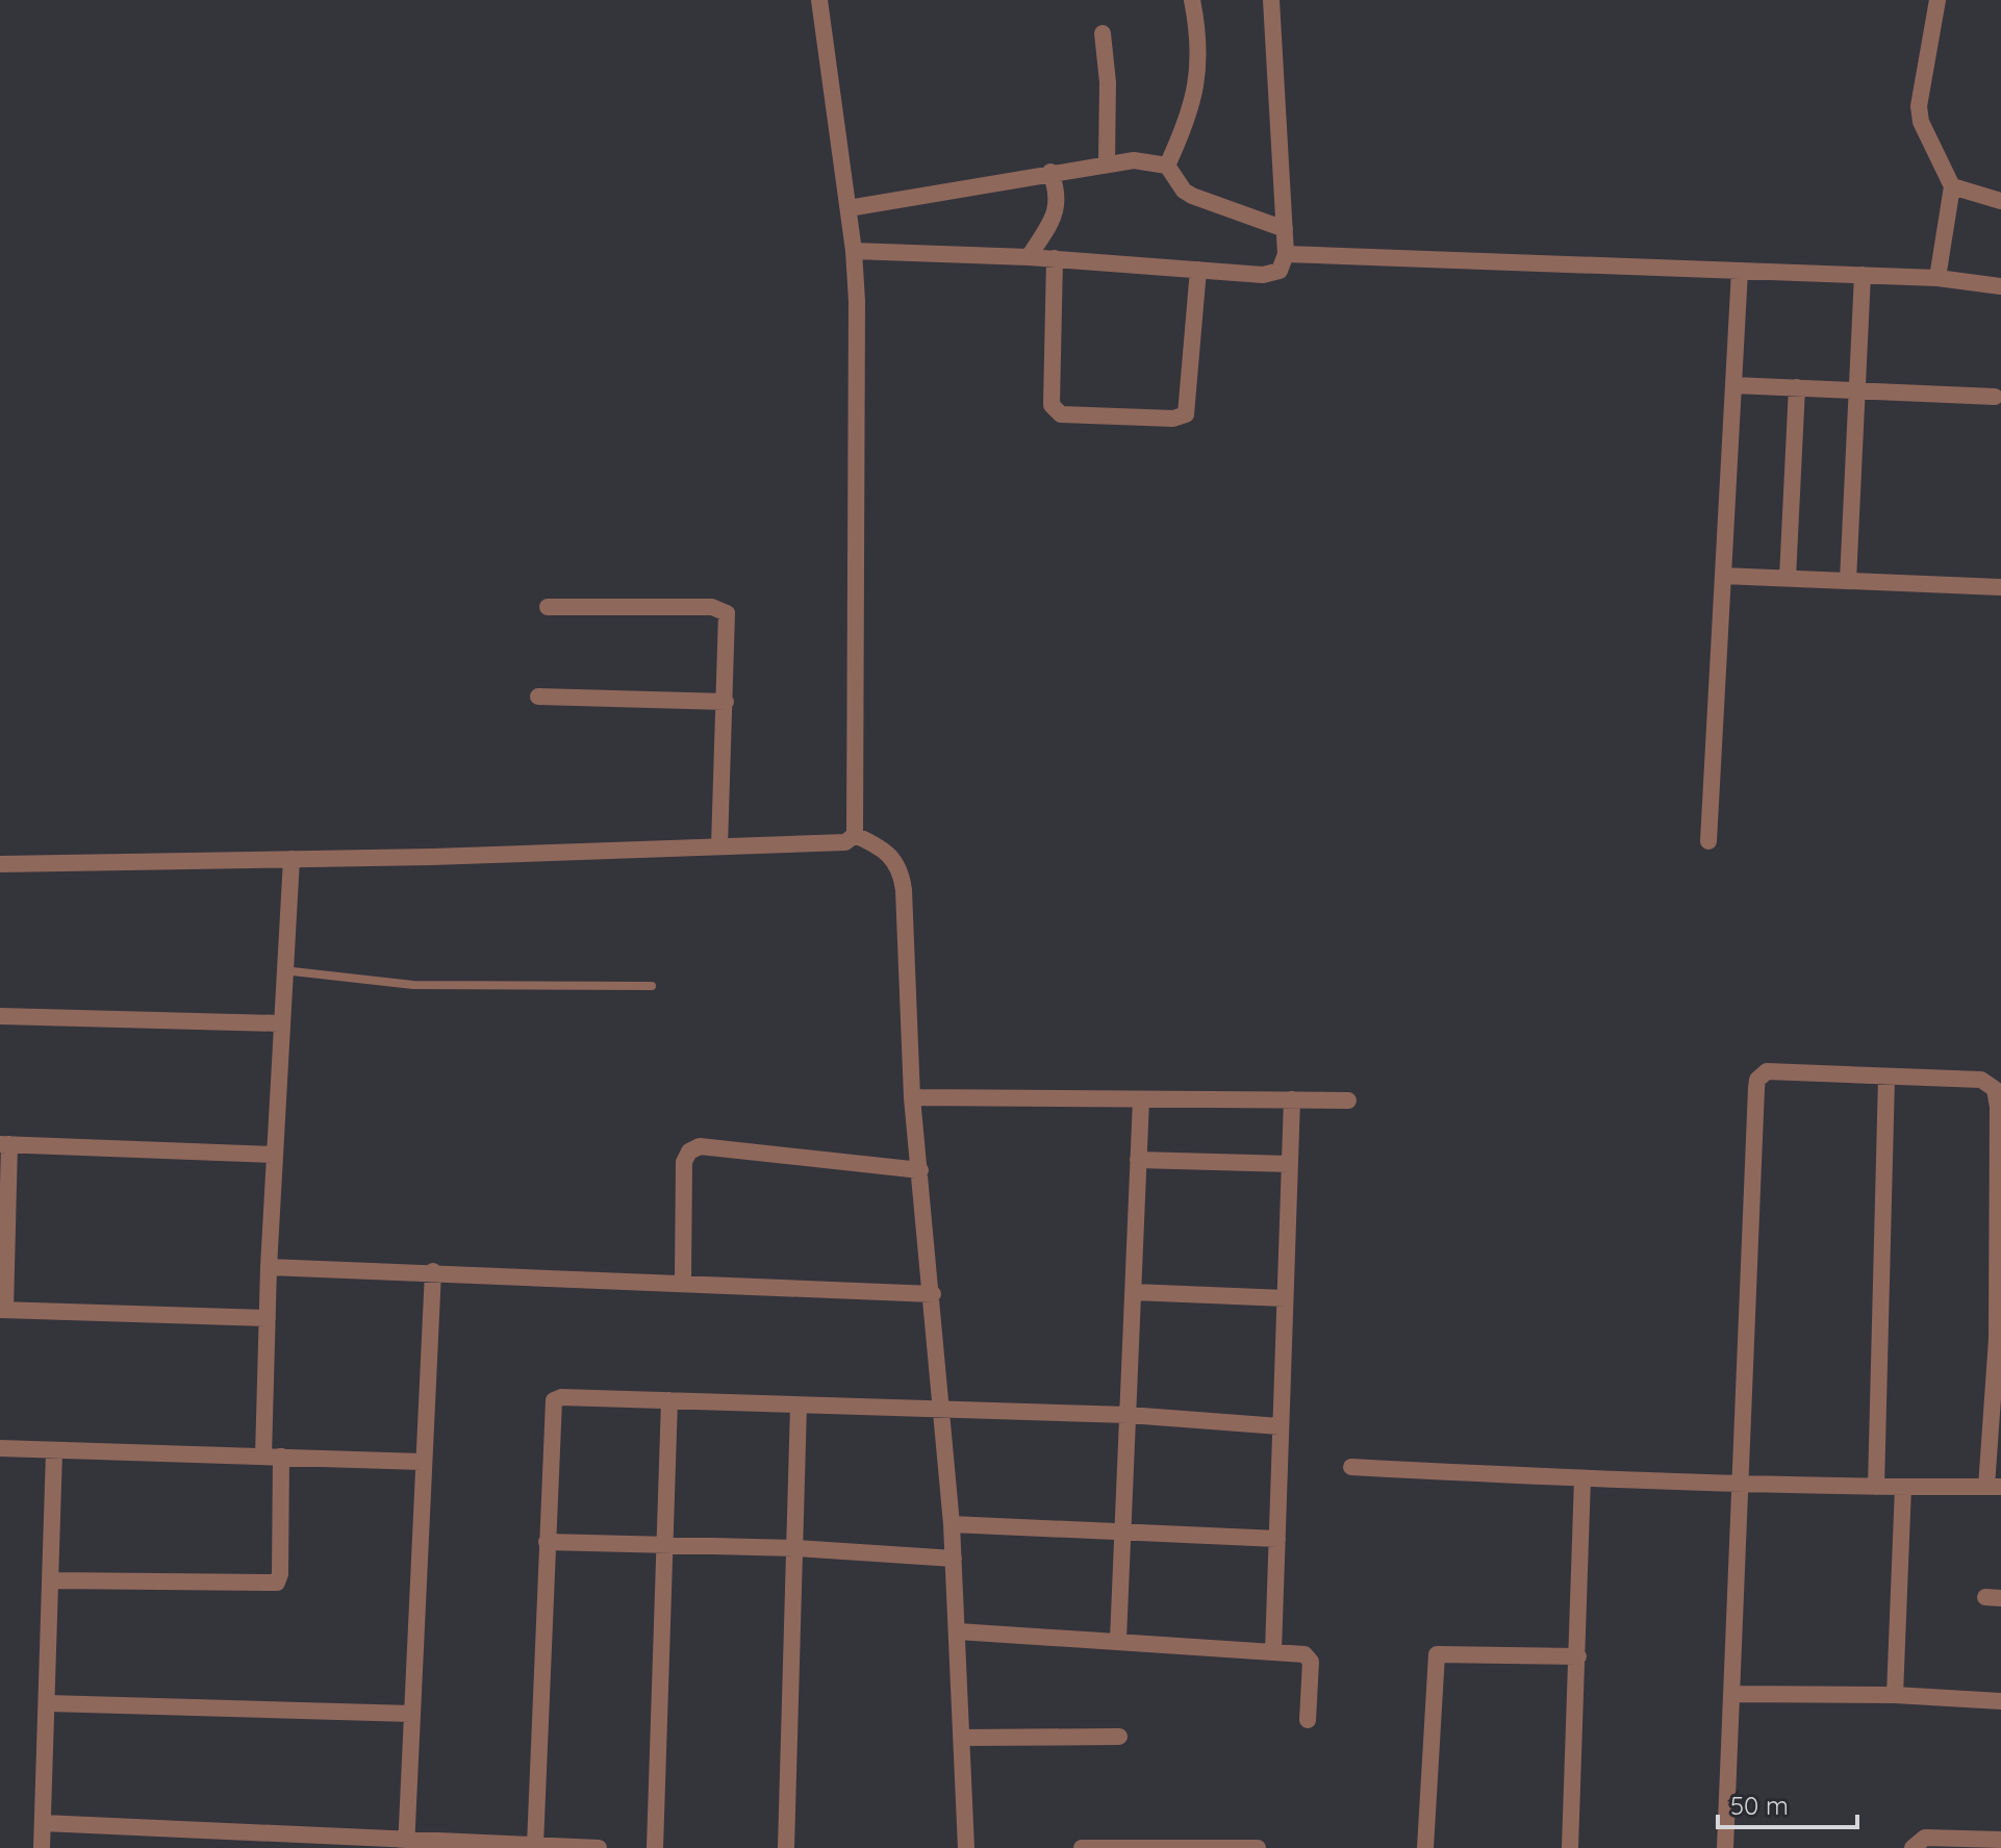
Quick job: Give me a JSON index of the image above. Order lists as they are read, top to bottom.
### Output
{
  "scale_bar": "50 m"
}
